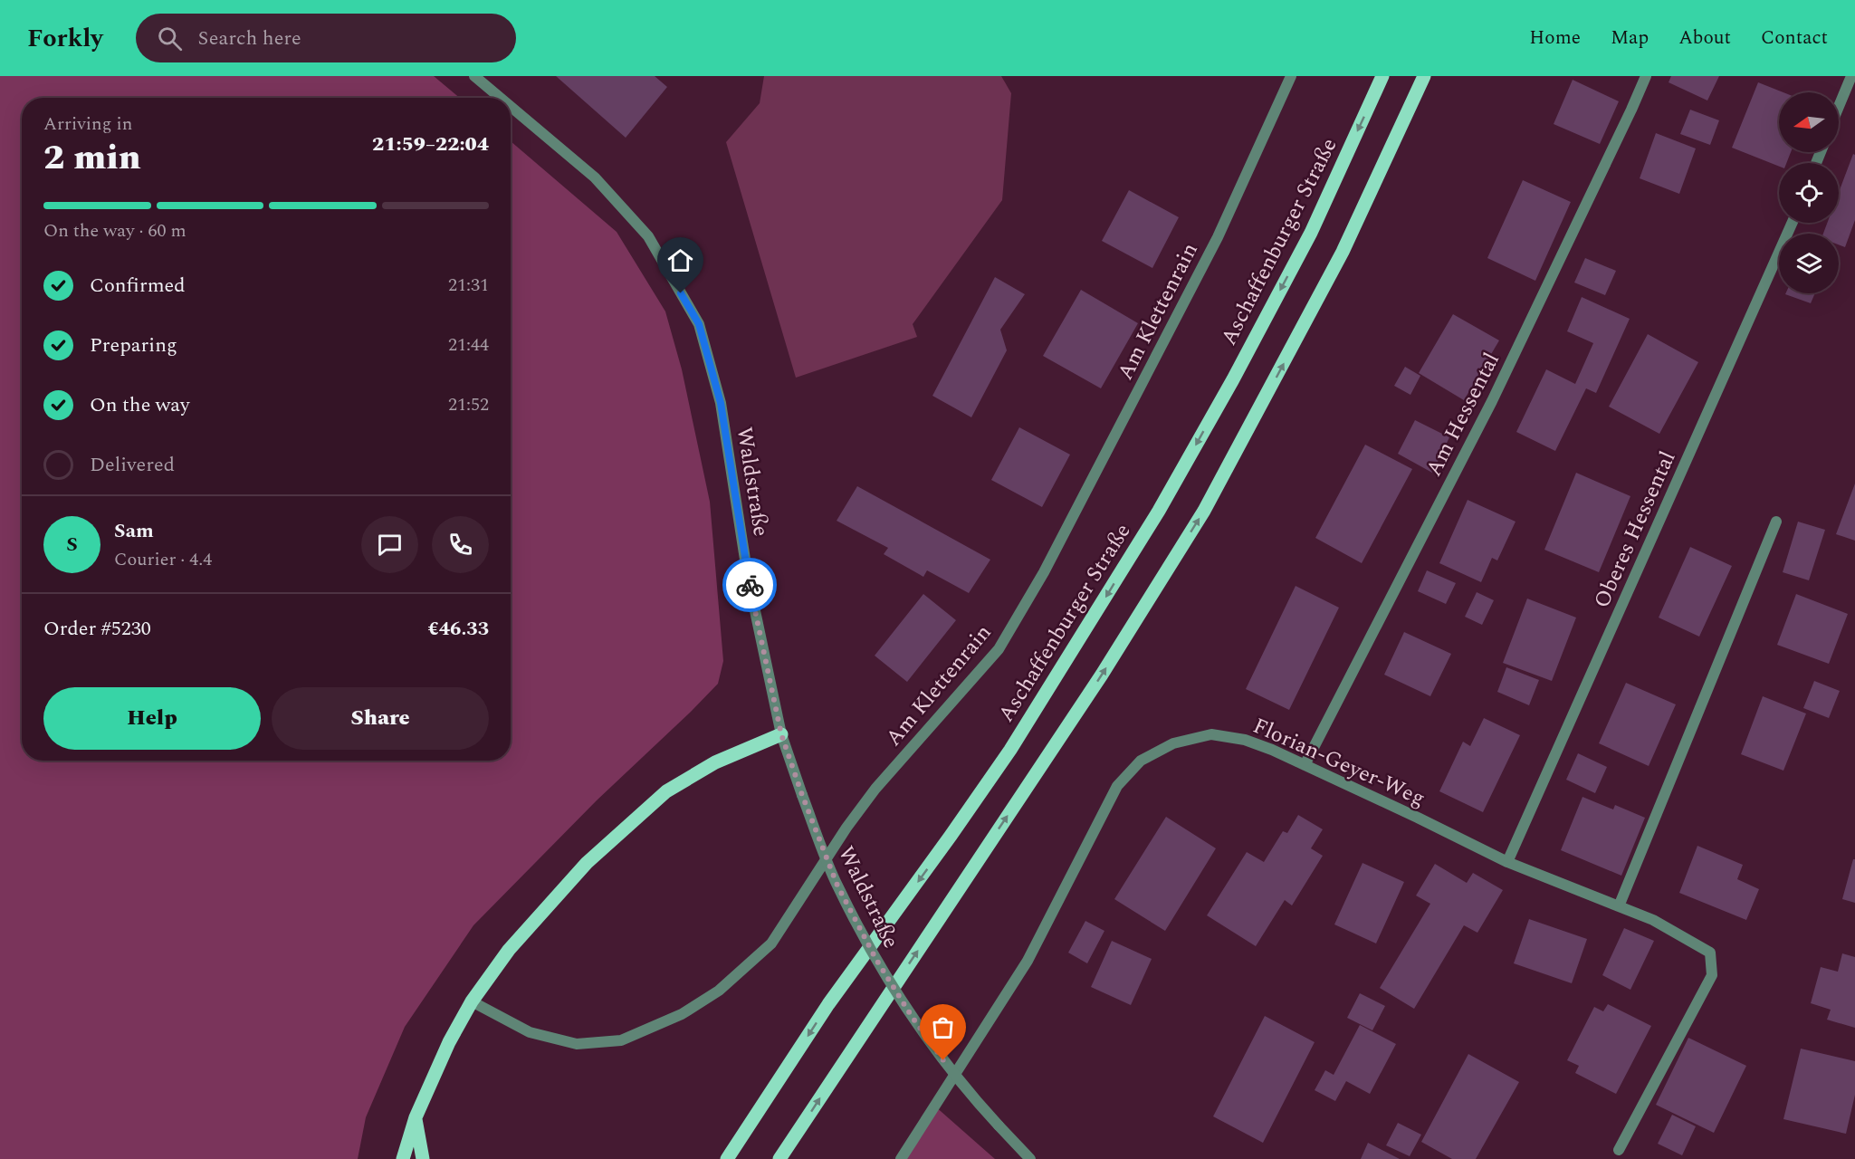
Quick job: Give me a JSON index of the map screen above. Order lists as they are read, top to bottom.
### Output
{
  "streets": {
    "main road": ["Aschaffenburger Straße"],
    "street": [
      "Am Klettenrain",
      "Am Hessental",
      "Waldstraße",
      "Oberes Hessental",
      "Florian-Geyer-Weg"
    ]
  },
  "crossings": [
    ["Am Hessental", "Florian-Geyer-Weg"],
    ["Oberes Hessental", "Florian-Geyer-Weg"]
  ],
  "north": "left",
  "page": {
    "header": "Forkly",
    "search": "Search here",
    "nav": [
      "Home",
      "Map",
      "About",
      "Contact"
    ],
    "heading": ["2 min", "Arriving in", "21:59–22:04"],
    "panel": [
      "Sam",
      "Courier · 4.4",
      "Order #5230",
      "€46.33"
    ],
    "bar": "On the way · 60 m",
    "list": [
      ["Confirmed", "21:31"],
      ["Preparing", "21:44"],
      ["On the way", "21:52"],
      "Delivered"
    ],
    "round": "S",
    "buttons": ["Help", "Share"]
  }
}
